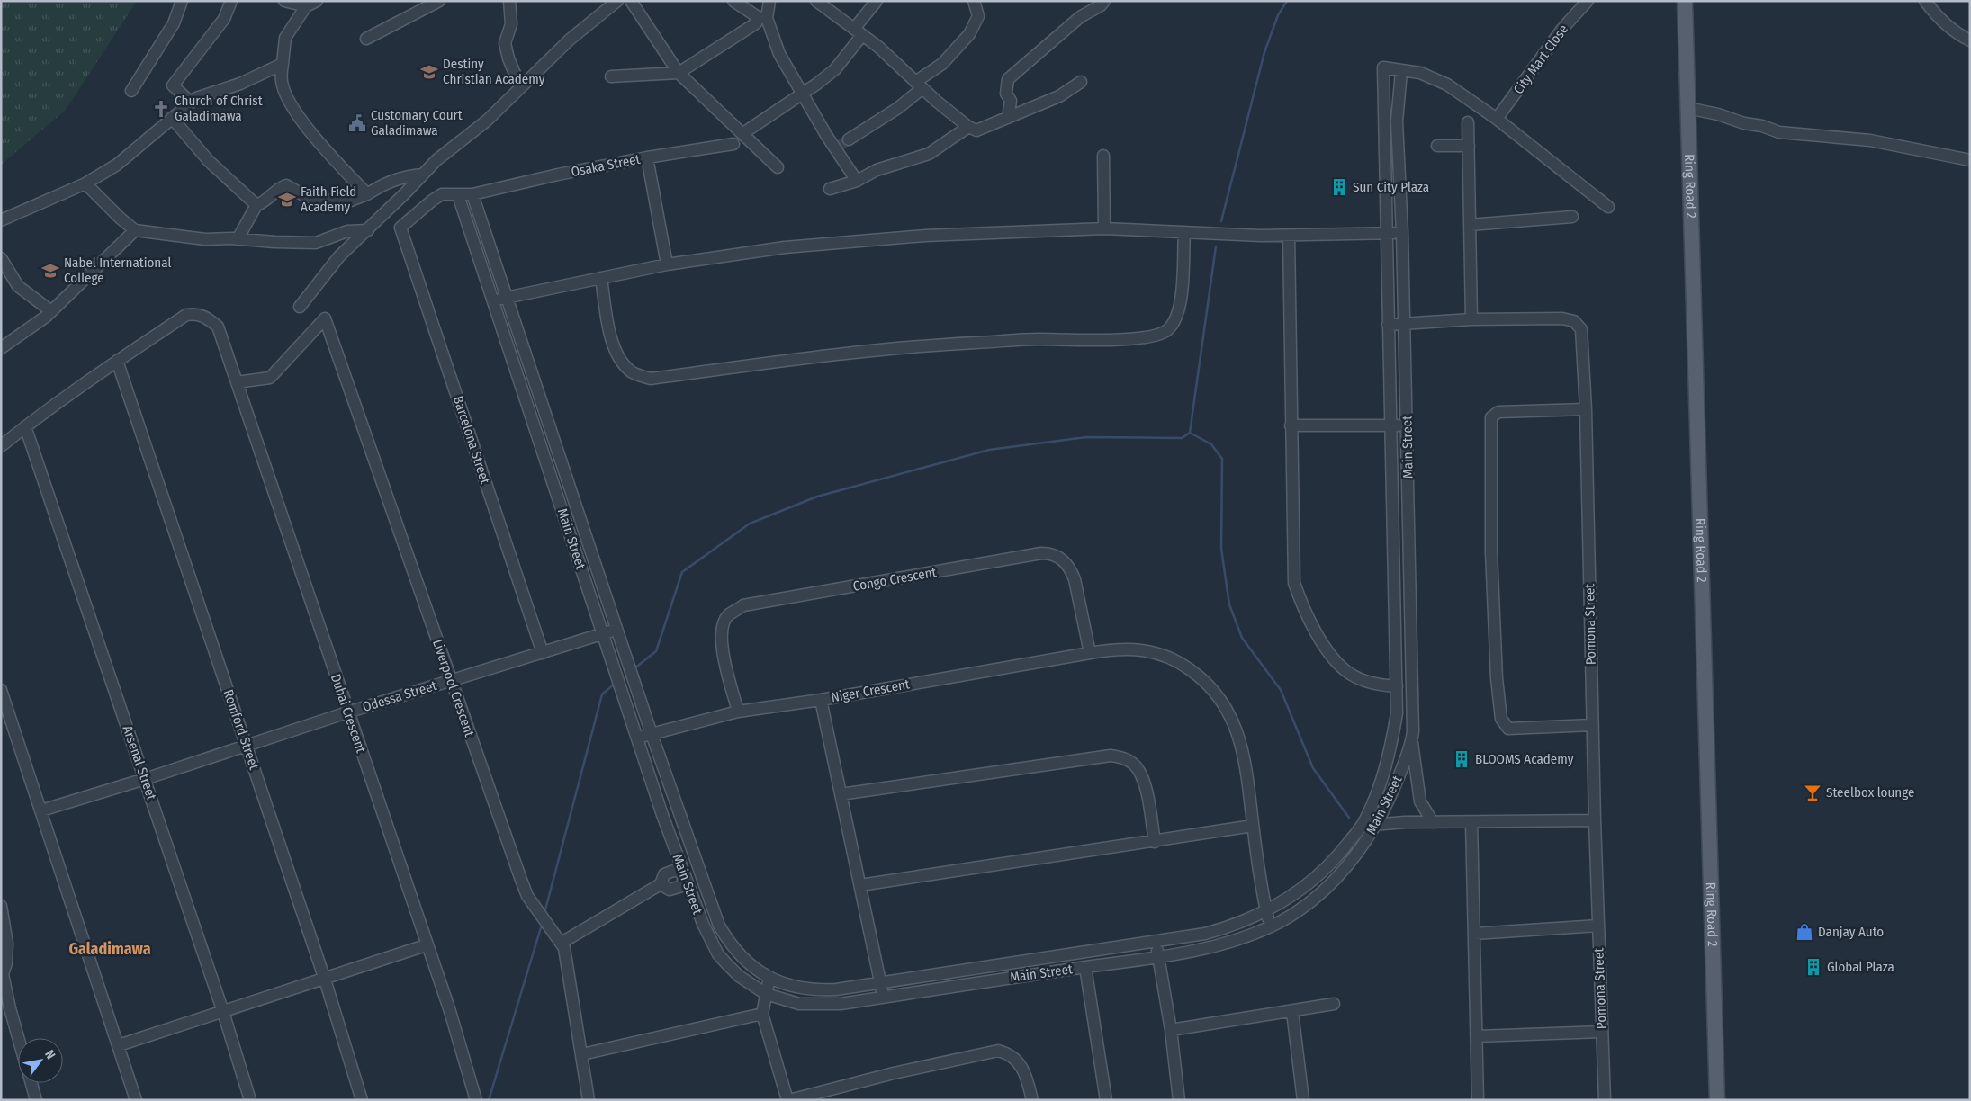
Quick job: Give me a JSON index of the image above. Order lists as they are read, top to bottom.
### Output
{
  "streets": {
    "main road": ["Ring Road 2"],
    "street": [
      "City Mart Close",
      "Osaka Street",
      "Barcelona Street",
      "Main Street",
      "Congo Crescent",
      "Pomona Street",
      "Liverpool Crescent",
      "Niger Crescent",
      "Odessa Street",
      "Dubai Crescent",
      "Romford Street",
      "Arsenal Street"
    ]
  },
  "crossings": [
    ["Osaka Street", "Barcelona Street"],
    ["Osaka Street", "Main Street"],
    ["Barcelona Street", "Odessa Street"],
    ["Main Street", "Pomona Street"],
    ["Main Street", "Niger Crescent"],
    ["Main Street", "Odessa Street"],
    ["Congo Crescent", "Niger Crescent"],
    ["Liverpool Crescent", "Odessa Street"],
    ["Liverpool Crescent", "Dubai Crescent"],
    ["Odessa Street", "Dubai Crescent"],
    ["Odessa Street", "Romford Street"],
    ["Odessa Street", "Arsenal Street"],
    ["Dubai Crescent", "Romford Street"]
  ],
  "districts": ["Galadimawa"],
  "places": {
    "school or university": ["Destiny Christian Academy", "Faith Field Academy", "Nabel International College"],
    "church": ["Church of Christ Galadimawa"],
    "public building": ["Customary Court Galadimawa"],
    "building": ["Sun City Plaza", "BLOOMS Academy", "Global Plaza"],
    "bar": ["Steelbox lounge"],
    "shop": ["Danjay Auto"]
  },
  "north": "top right"
}
